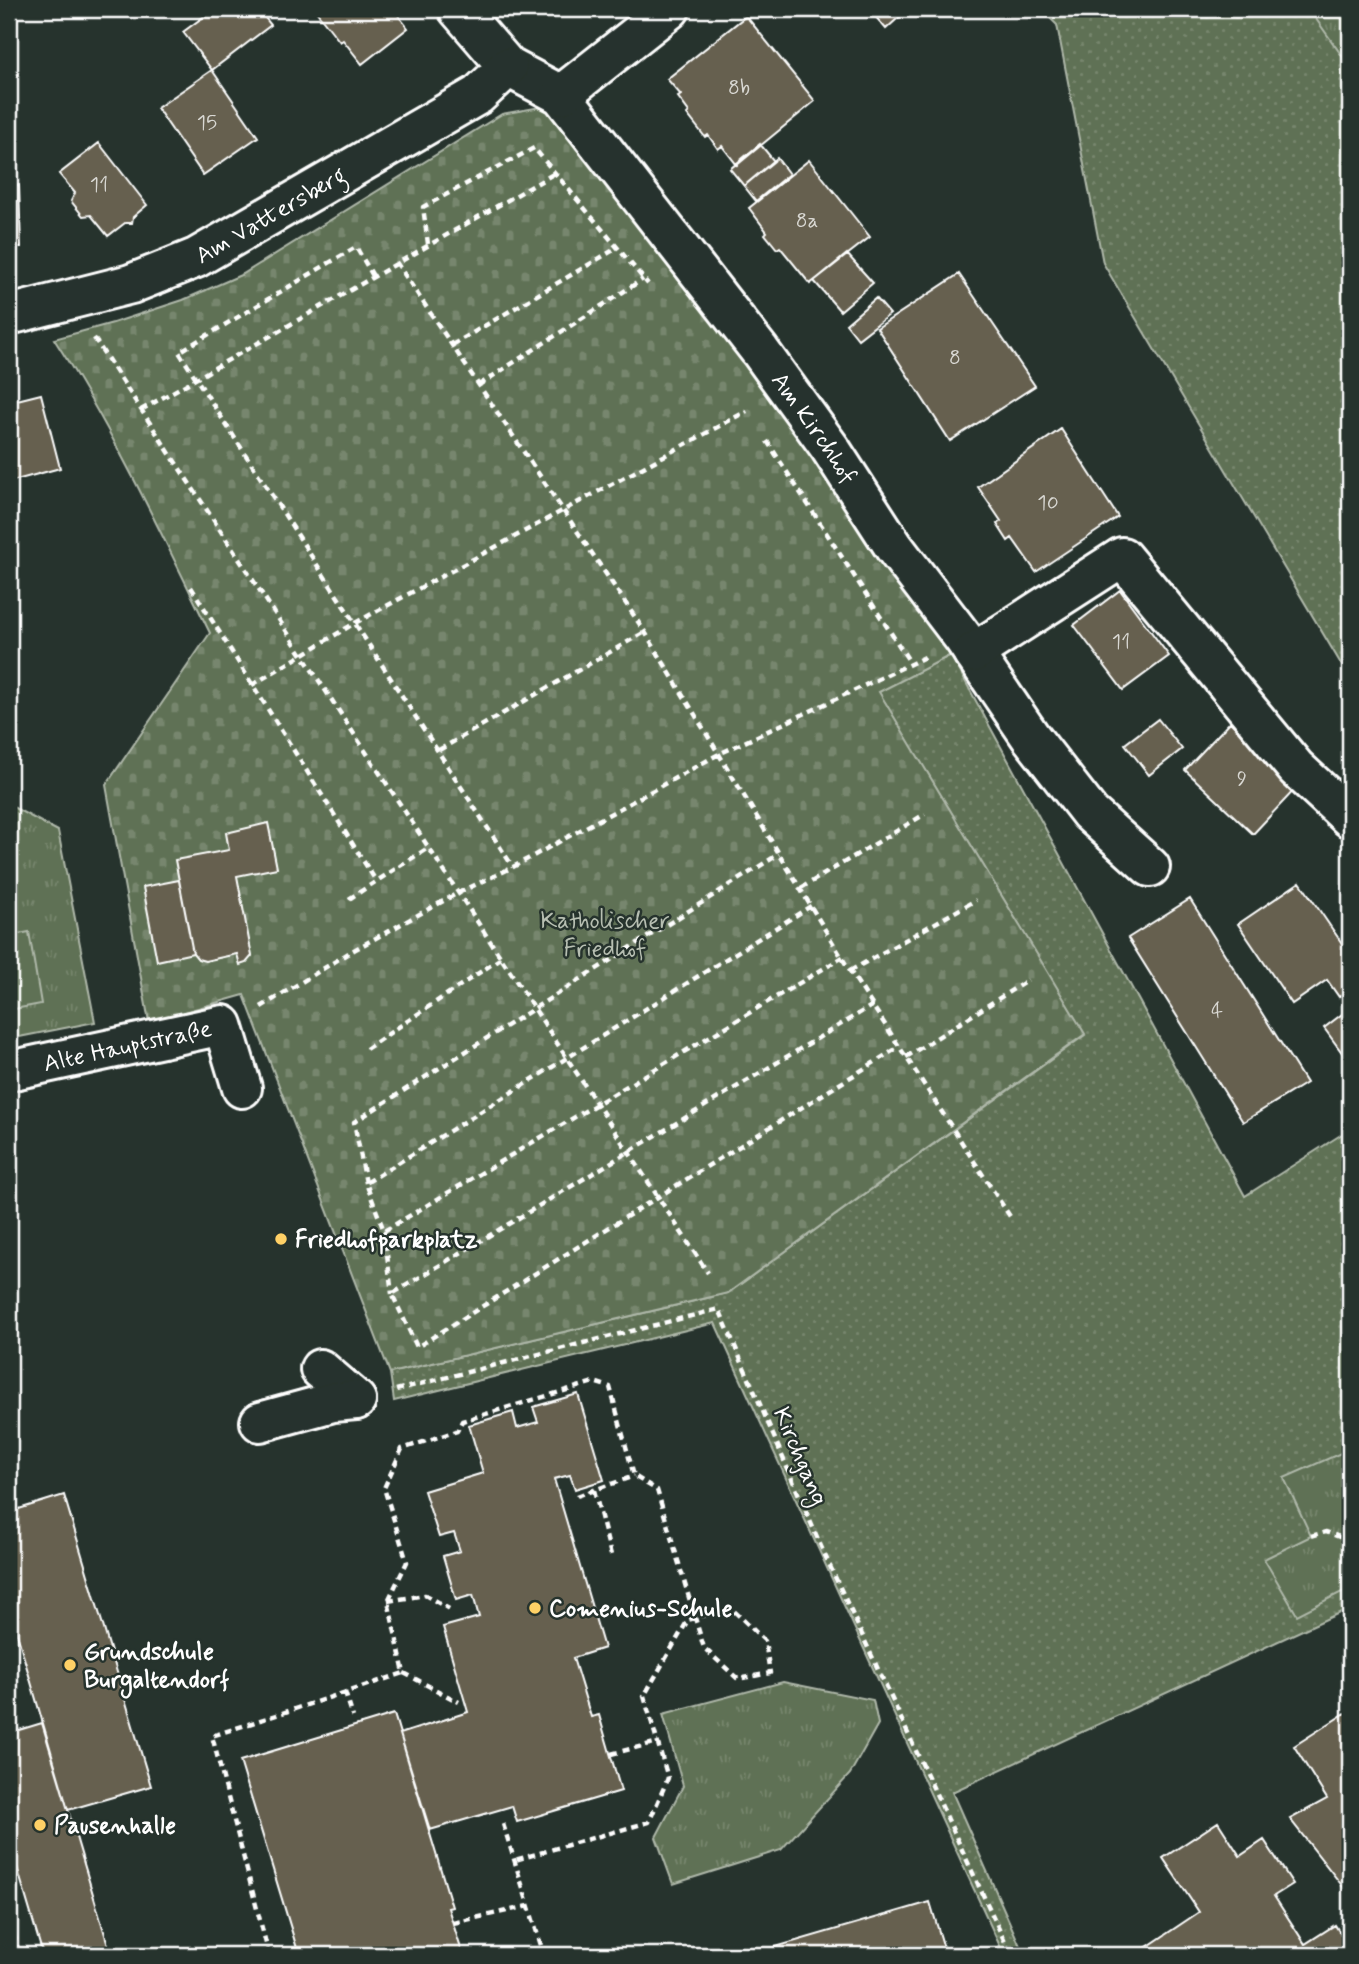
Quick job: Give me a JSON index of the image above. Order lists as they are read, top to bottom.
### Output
{
  "streets": {
    "street": ["Am Vattersberg", "Am Kirchhof", "Alte Hauptstraße"],
    "path": ["Kirchgang"]
  },
  "crossings": [
    ["Am Vattersberg", "Am Kirchhof"]
  ],
  "parks": ["Katholischer Friedhof"],
  "places": [
    "Friedhofparkplatz",
    "Comenius-Schule",
    "Grundschule Burgaltendorf",
    "Pausenhalle"
  ],
  "house_numbers": [
    "8b",
    "15",
    "11",
    "8a",
    "8",
    "10",
    "11",
    "9",
    "4"
  ]
}
